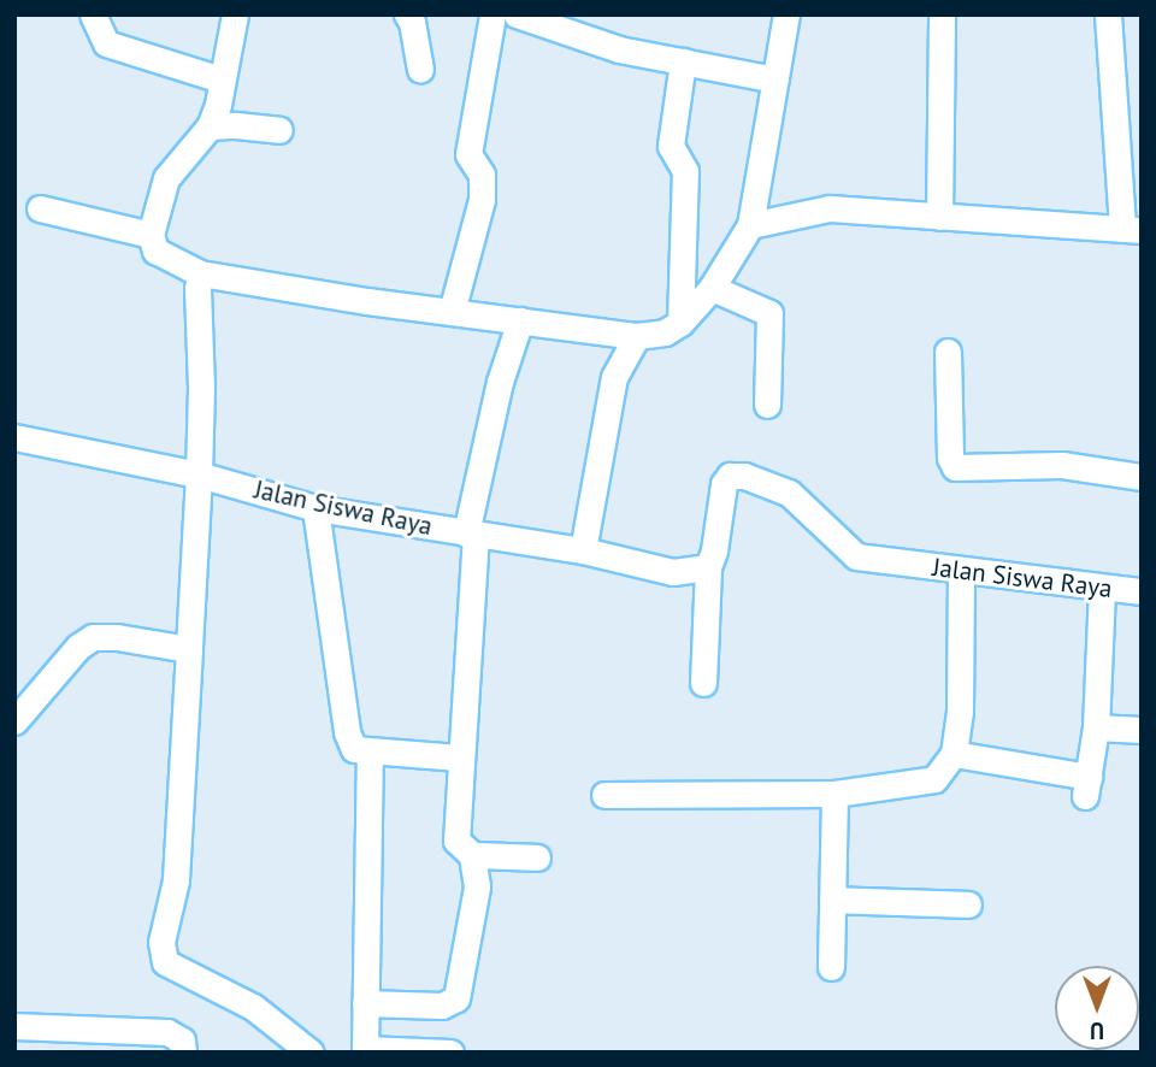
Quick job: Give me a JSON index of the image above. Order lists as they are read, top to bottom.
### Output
{
  "streets": {
    "street": ["Jalan Siswa Raya"]
  },
  "north": "bottom"
}
